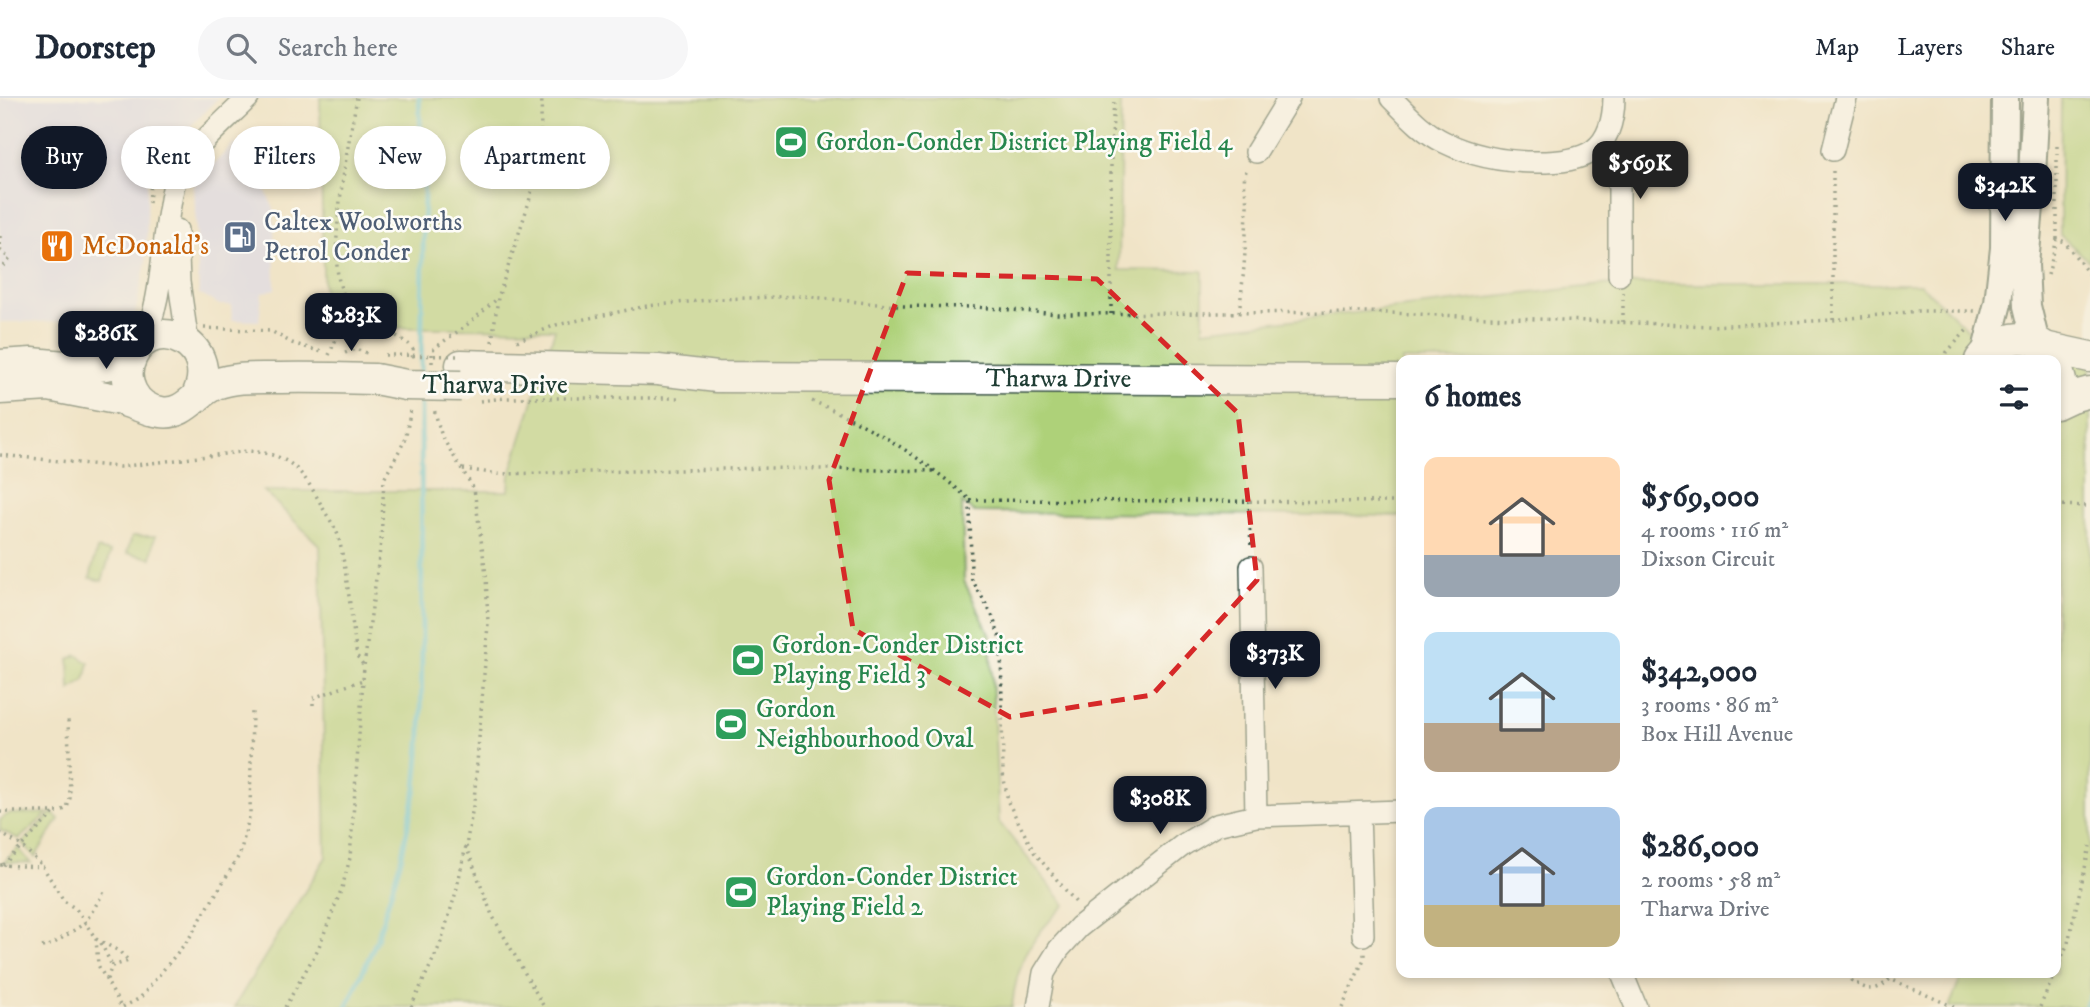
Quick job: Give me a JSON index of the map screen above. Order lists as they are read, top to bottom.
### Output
{
  "streets": {
    "main road": ["Tharwa Drive"]
  },
  "places": {
    "sports": [
      "Gordon-Conder District Playing Field 4",
      "Gordon-Conder District Playing Field 3",
      "Gordon Neighbourhood Oval",
      "Gordon-Conder District Playing Field 2"
    ],
    "fuel station": ["Caltex Woolworths Petrol Conder"],
    "restaurant": ["McDonald's"]
  },
  "page": {
    "header": "Doorstep",
    "search": "Search here",
    "nav": ["Map", "Layers", "Share"],
    "chip": [
      "Buy",
      "Rent",
      "Filters",
      "New",
      "Apartment"
    ],
    "price": [
      "$569K",
      "$342K",
      "$283K",
      "$286K",
      "$373K",
      "$308K"
    ],
    "heading": "6 homes",
    "list": [
      {
        "name": "$569,000",
        "note": "4 rooms · 116 m² · Dixson Circuit"
      },
      {
        "name": "$342,000",
        "note": "3 rooms · 86 m² · Box Hill Avenue"
      },
      {
        "name": "$286,000",
        "note": "2 rooms · 58 m² · Tharwa Drive"
      }
    ]
  }
}
